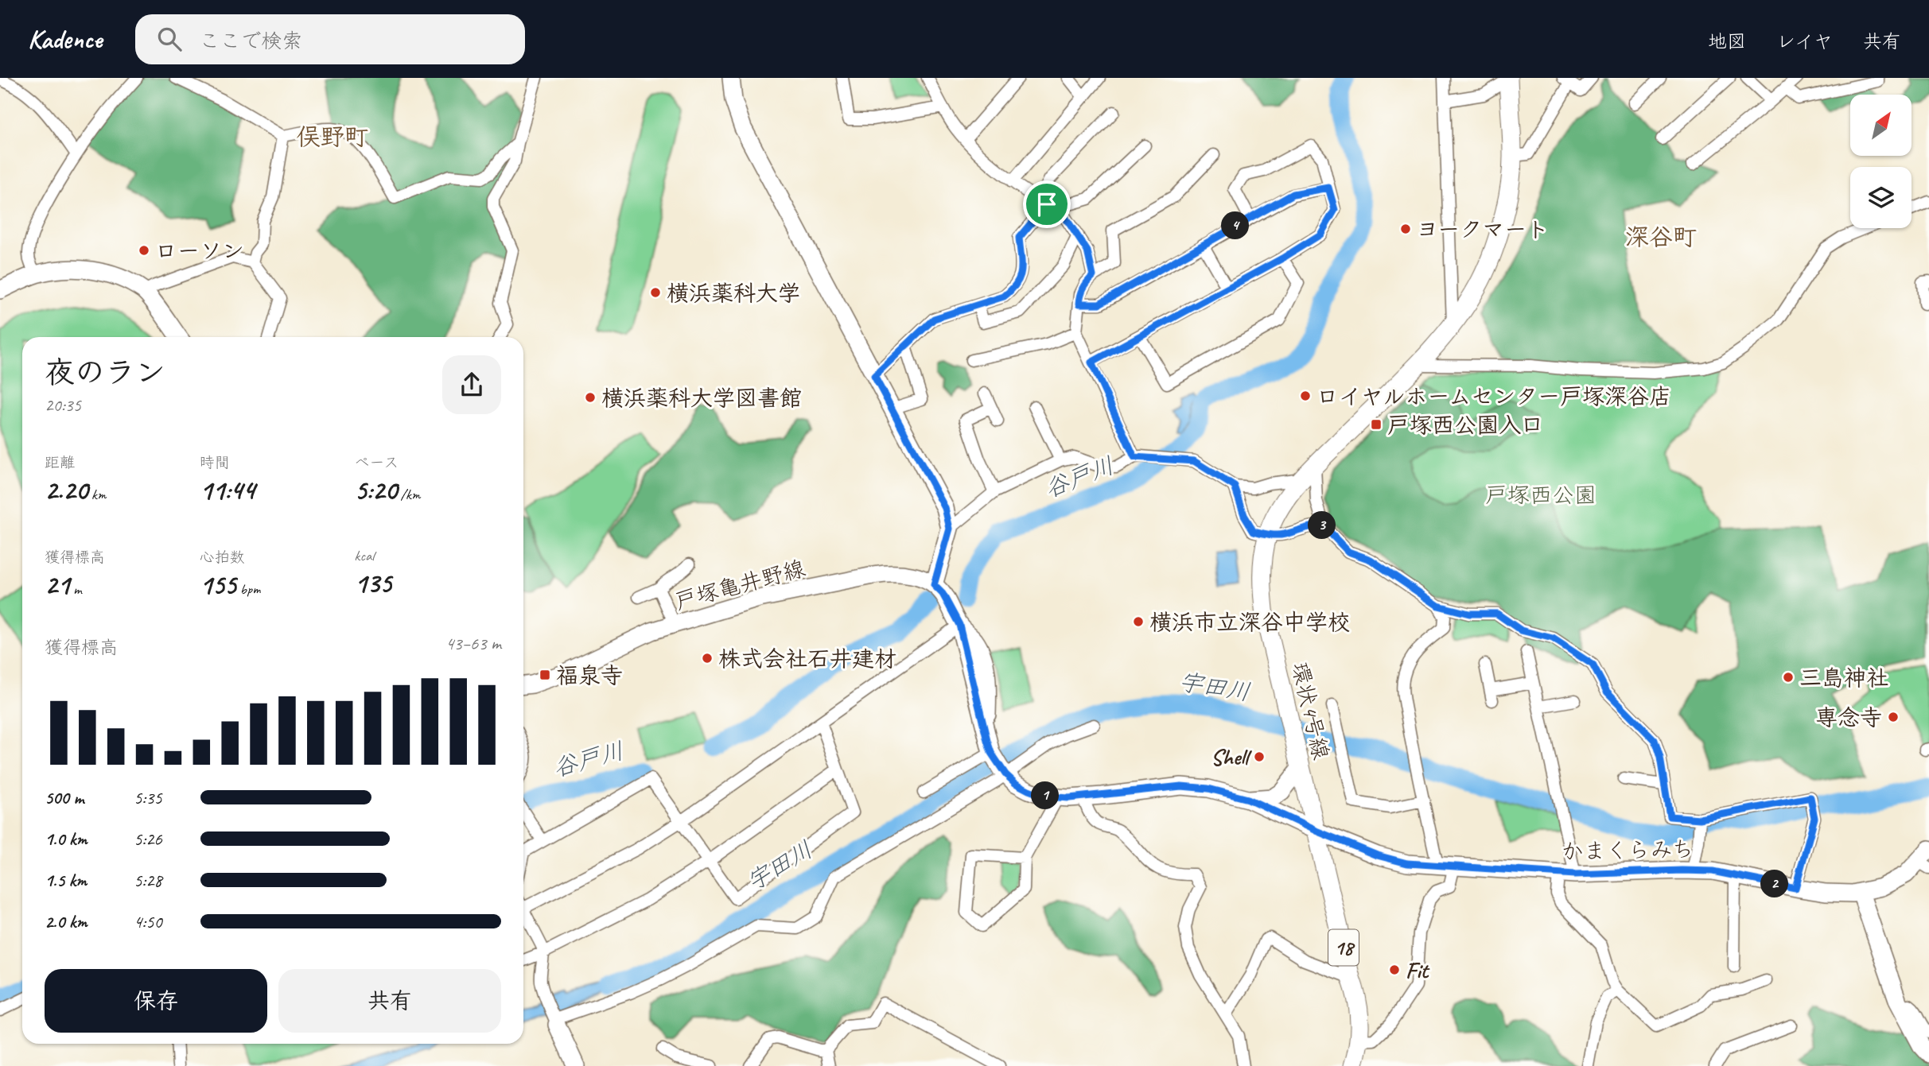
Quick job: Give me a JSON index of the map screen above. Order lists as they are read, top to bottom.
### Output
{
  "streets": {
    "main road": [
      "戸塚亀井野線",
      "環状4号線",
      "かまくらみち",
      "18"
    ]
  },
  "crossings": [
    ["環状4号線", "かまくらみち"]
  ],
  "districts": ["俣野町", "深谷町"],
  "water": ["谷戸川", "宇田川"],
  "parks": ["戸塚西公園"],
  "places": {
    "other": [
      "ヨークマート",
      "ローソン",
      "横浜薬科大学",
      "ロイヤルホームセンター戸塚深谷店",
      "横浜薬科大学図書館",
      "横浜市立深谷中学校",
      "株式会社石井建材",
      "三島神社",
      "専念寺",
      "Shell",
      "Fit"
    ],
    "transit": ["戸塚西公園入口", "福泉寺"]
  },
  "north": "top right",
  "page": {
    "header": "Kadence",
    "search": "ここで検索",
    "nav": ["地図", "レイヤ", "共有"],
    "pins": [
      "4",
      "3",
      "1",
      "2"
    ],
    "heading": ["夜のラン", "20:35"],
    "stats": [
      ["距離", "2.20 km"],
      ["時間", "11:44"],
      ["ペース", "5:20 /km"],
      ["獲得標高", "21 m"],
      ["心拍数", "155 bpm"],
      ["kcal", "135"]
    ],
    "chart": ["獲得標高", "43–63 m"],
    "list": [
      {
        "name": "500 m",
        "note": "5:35"
      },
      {
        "name": "1.0 km",
        "note": "5:26"
      },
      {
        "name": "1.5 km",
        "note": "5:28"
      },
      {
        "name": "2.0 km",
        "note": "4:50"
      }
    ],
    "buttons": ["保存", "共有"]
  }
}
